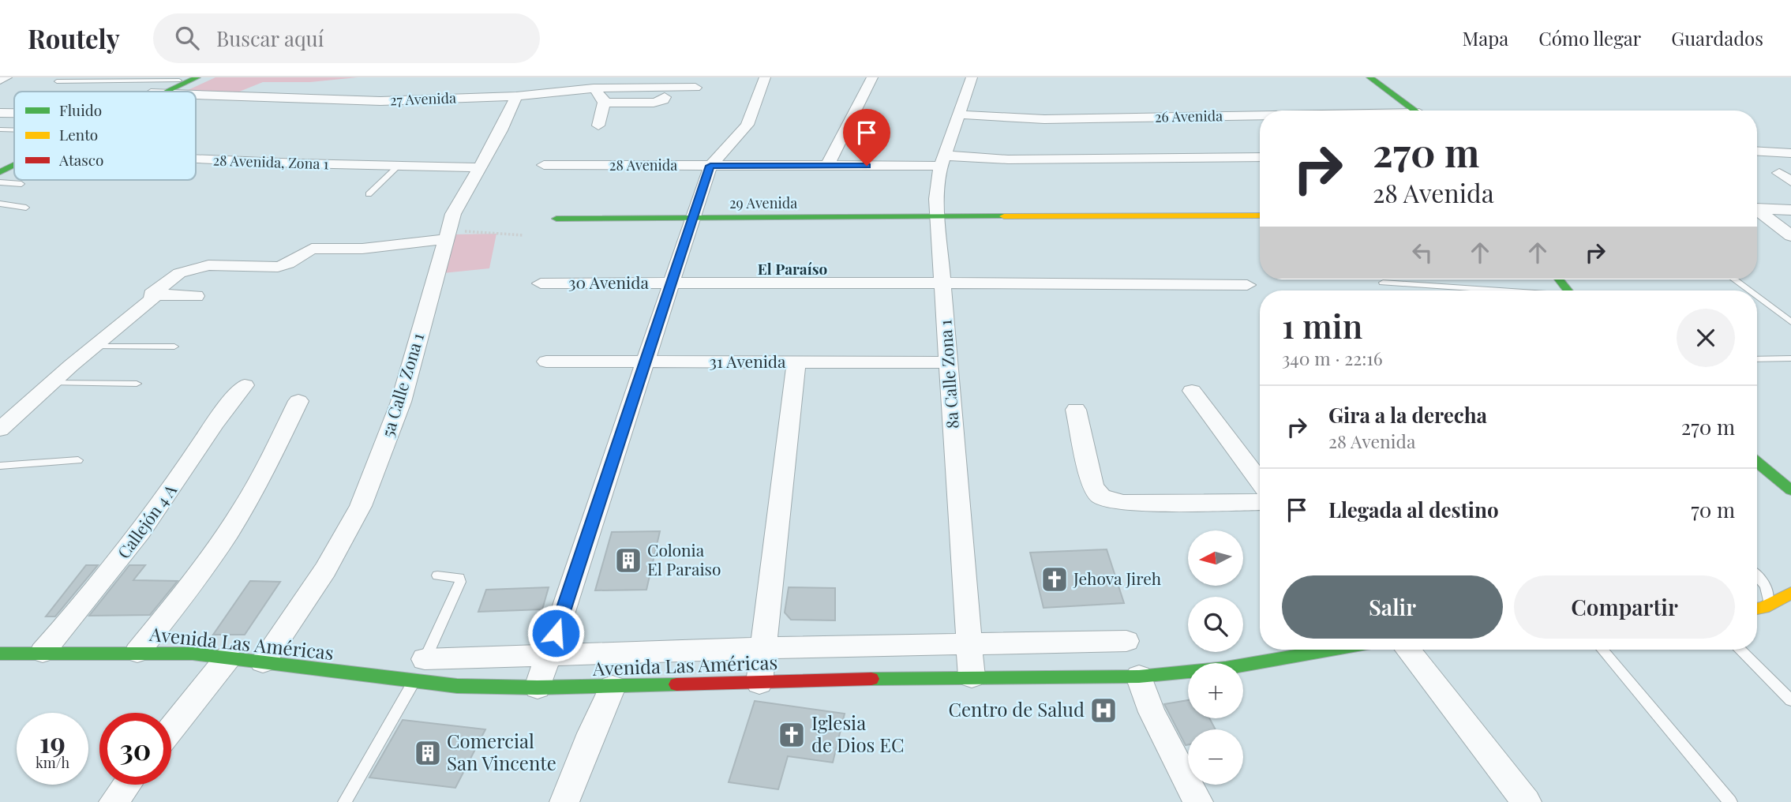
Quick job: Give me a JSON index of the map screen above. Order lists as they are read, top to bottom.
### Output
{
  "streets": {
    "street": [
      "27 Avenida",
      "26 Avenida",
      "28 Avenida, Zona 1",
      "28 Avenida",
      "29 Avenida",
      "30 Avenida",
      "31 Avenida",
      "8a Calle Zona 1",
      "5a Calle Zona 1",
      "Callejón 4 A",
      "Avenida Las Américas"
    ]
  },
  "crossings": [
    ["27 Avenida", "5a Calle Zona 1"],
    ["26 Avenida", "8a Calle Zona 1"],
    ["28 Avenida, Zona 1", "5a Calle Zona 1"],
    ["28 Avenida", "8a Calle Zona 1"],
    ["29 Avenida", "8a Calle Zona 1"],
    ["30 Avenida", "8a Calle Zona 1"],
    ["31 Avenida", "8a Calle Zona 1"],
    ["8a Calle Zona 1", "Avenida Las Américas"],
    ["5a Calle Zona 1", "Avenida Las Américas"],
    ["Callejón 4 A", "Avenida Las Américas"]
  ],
  "districts": ["El Paraíso"],
  "places": {
    "building": ["Colonia El Paraiso", "Comercial San Vincente"],
    "church": ["Jehova Jireh", "Iglesia de Dios EC"],
    "hospital": ["Centro de Salud"]
  },
  "legend": ["Fluido", "Lento", "Atasco"],
  "north": "left",
  "page": {
    "header": "Routely",
    "search": "Buscar aquí",
    "nav": ["Mapa", "Cómo llegar", "Guardados"],
    "turn": ["270 m", "28 Avenida"],
    "heading": ["1 min", "340 m · 22:16"],
    "list": [
      {
        "name": "Gira a la derecha",
        "note": "28 Avenida",
        "value": "270 m"
      },
      {
        "name": "Llegada al destino",
        "value": "70 m"
      }
    ],
    "map_buttons": ["+", "−"],
    "buttons": ["Salir", "Compartir"],
    "speed": "19 km/h",
    "limit": "30"
  }
}
